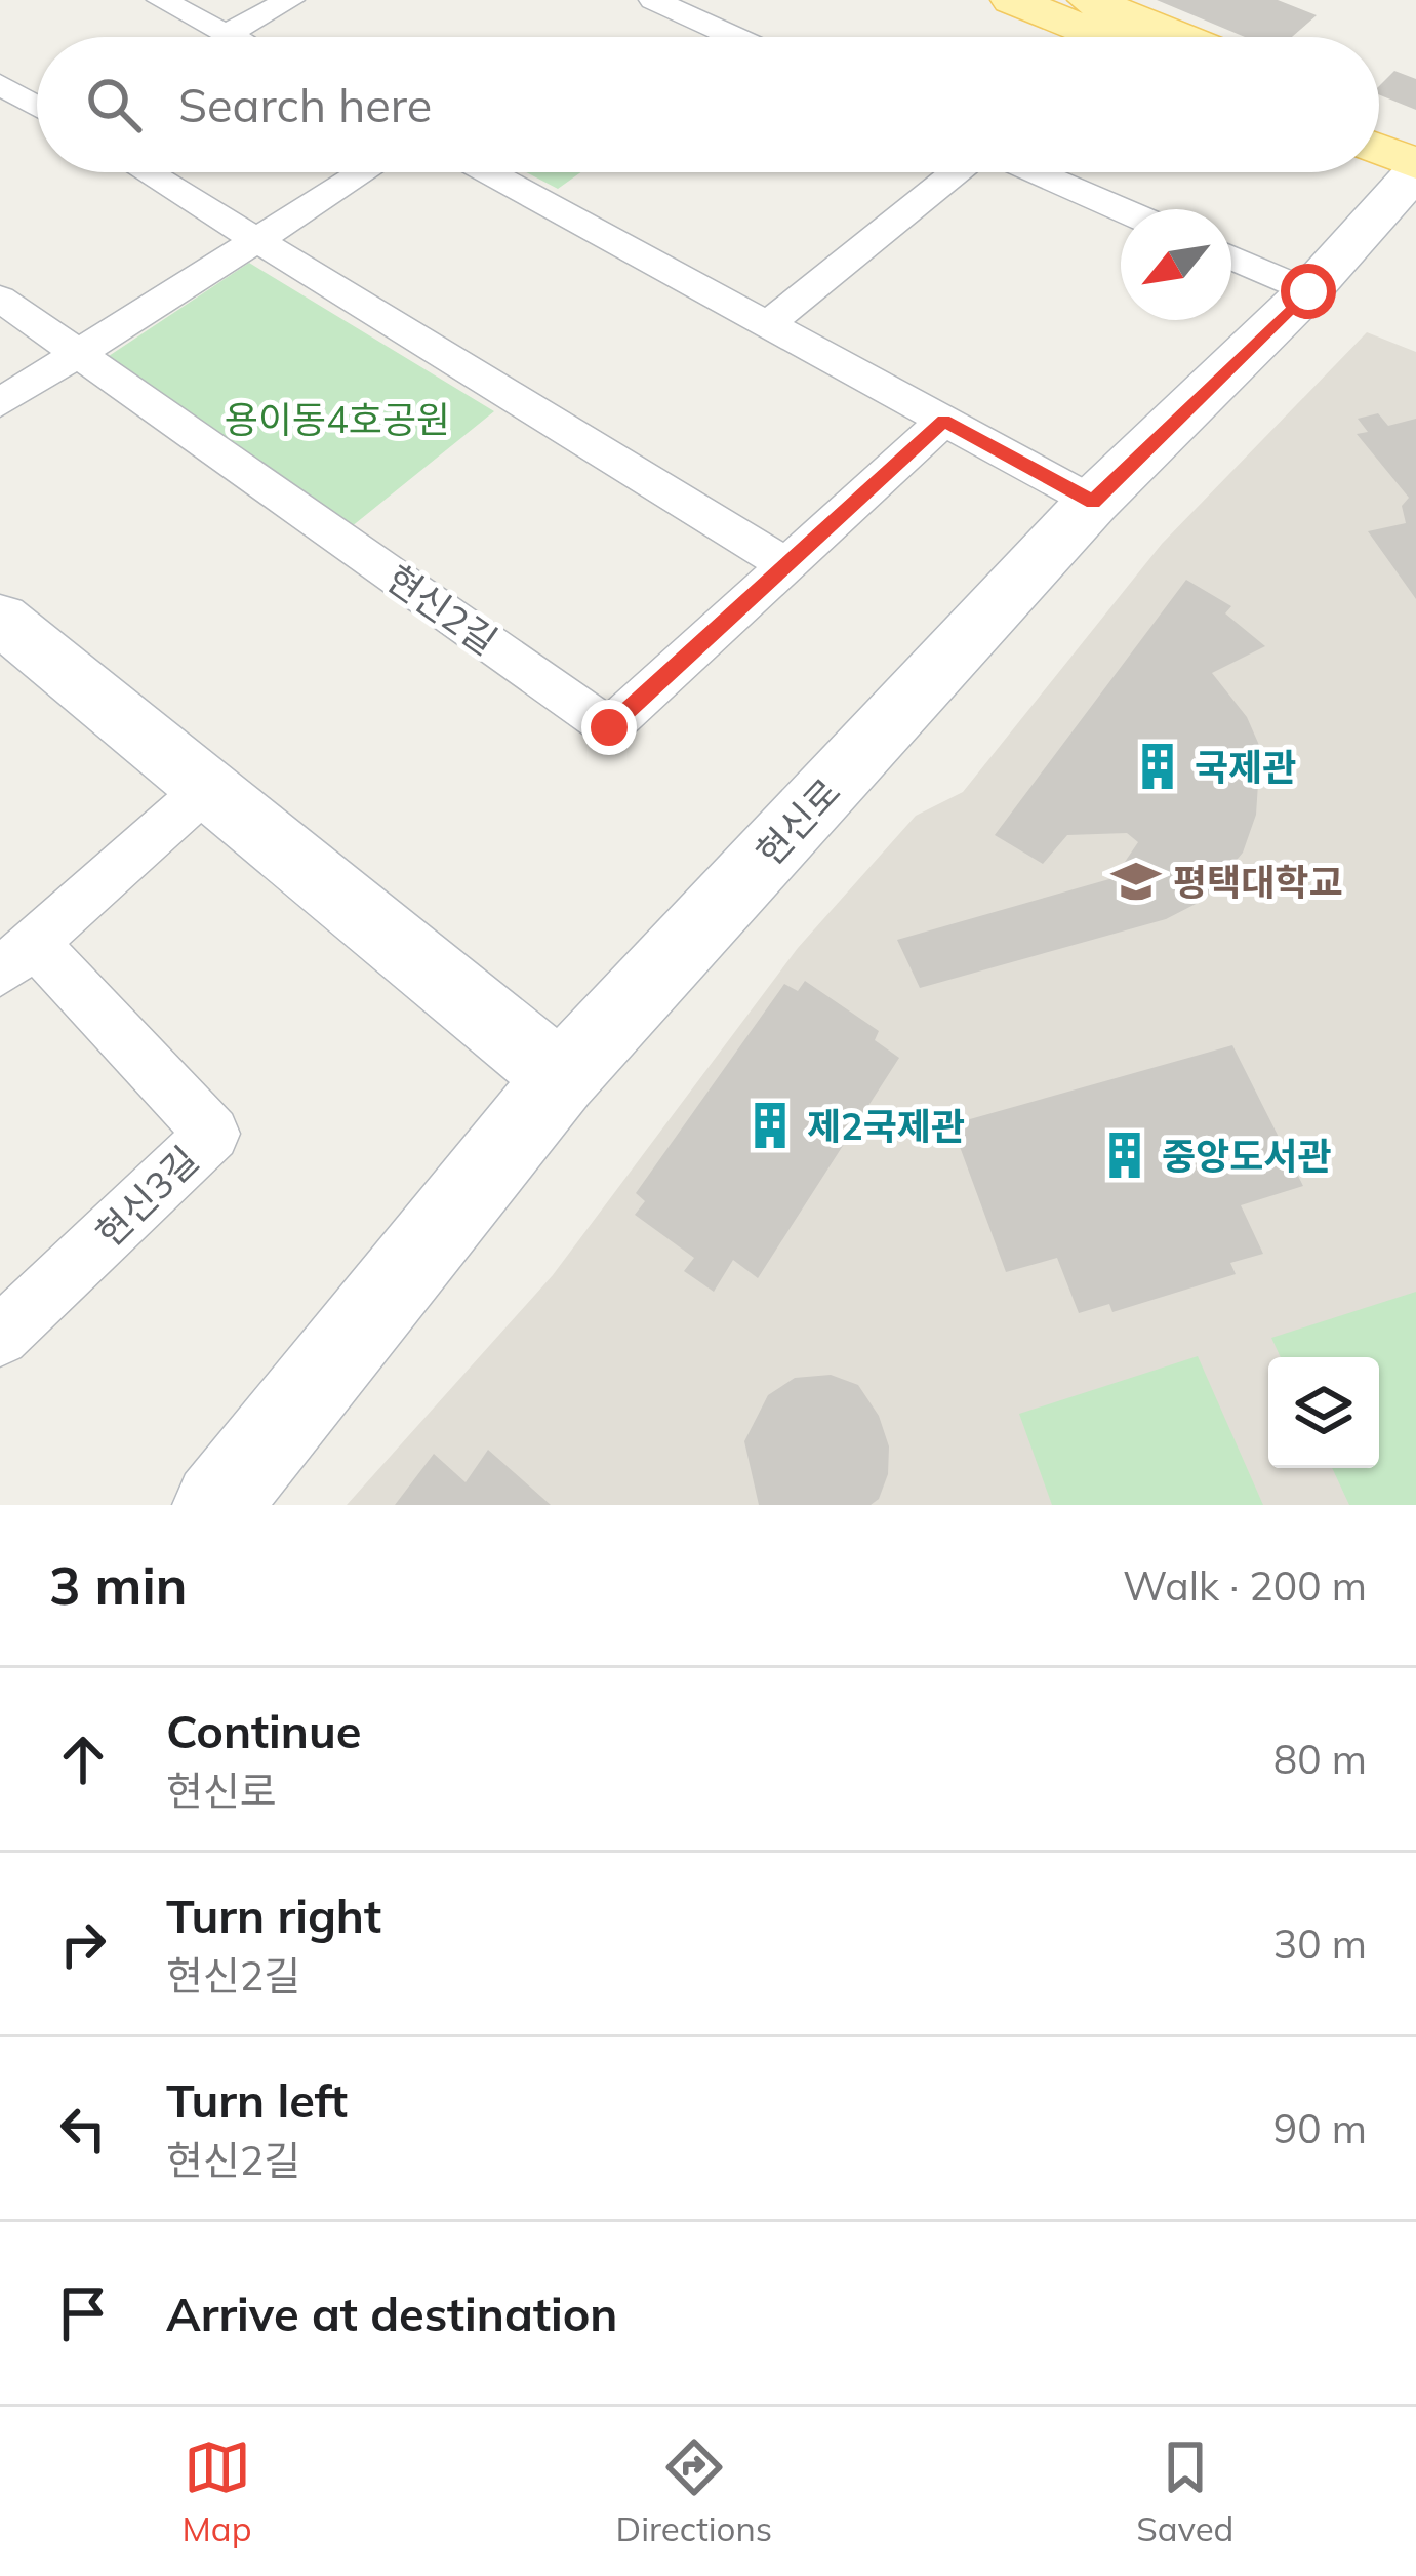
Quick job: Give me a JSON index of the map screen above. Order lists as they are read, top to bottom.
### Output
{
  "streets": {
    "main road": ["현신로"],
    "street": ["현신2길", "현신3길"]
  },
  "parks": ["용이동4호공원"],
  "places": {
    "building": ["국제관", "제2국제관", "중앙도서관"],
    "school or university": ["평택대학교"]
  },
  "north": "bottom left",
  "page": {
    "search": "Search here",
    "heading": ["3 min", "Walk · 200 m"],
    "list": [
      ["Continue", "현신로", "80 m"],
      ["Turn right", "현신2길", "30 m"],
      ["Turn left", "현신2길", "90 m"],
      "Arrive at destination"
    ],
    "nav": ["Map", "Directions", "Saved"]
  }
}
